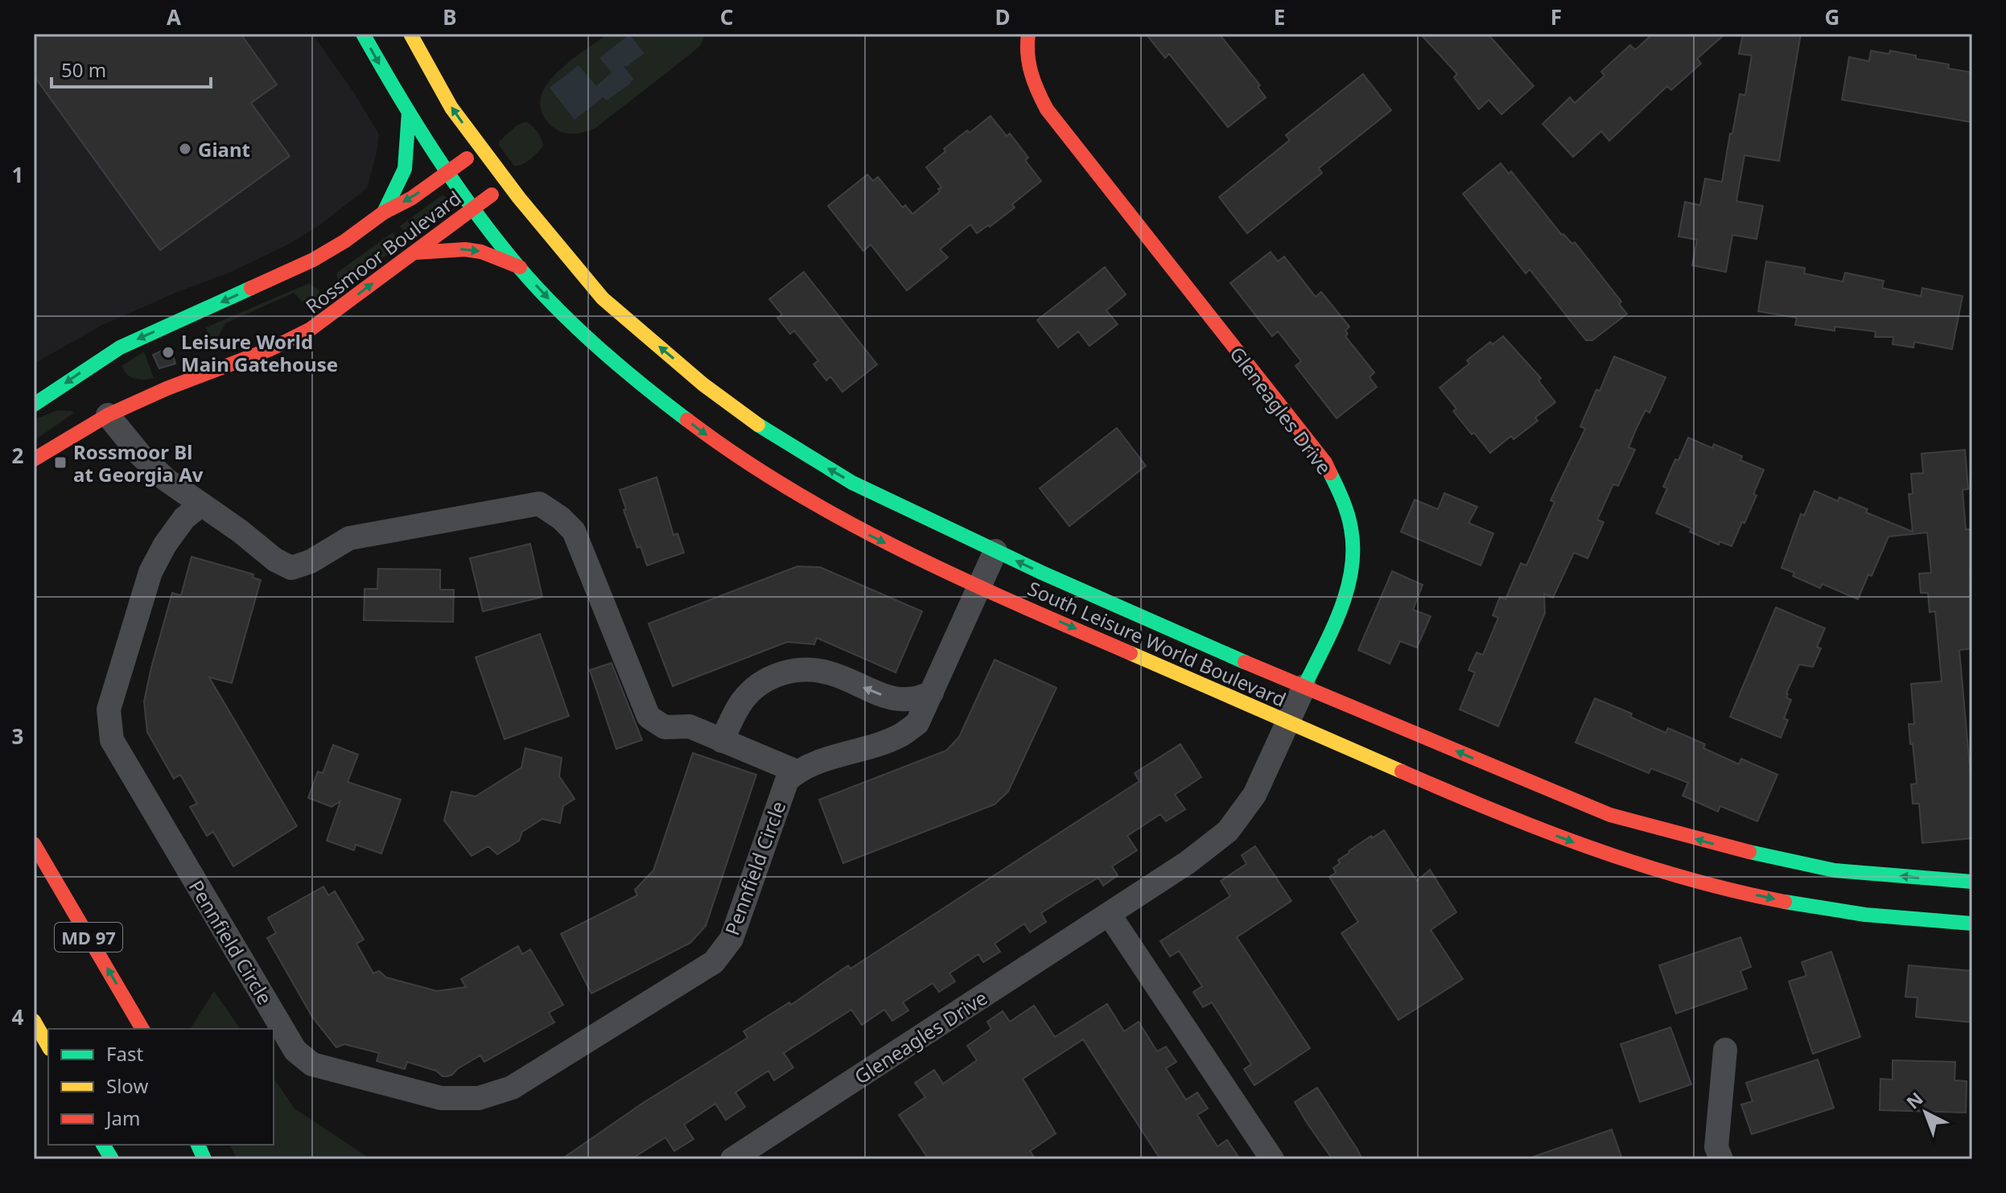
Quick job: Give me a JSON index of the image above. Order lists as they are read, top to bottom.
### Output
{
  "streets": {
    "street": [
      "Rossmoor Boulevard",
      "Gleneagles Drive",
      "South Leisure World Boulevard",
      "Pennfield Circle",
      "MD 97"
    ]
  },
  "crossings": [
    ["Rossmoor Boulevard", "South Leisure World Boulevard"],
    ["Gleneagles Drive", "South Leisure World Boulevard"]
  ],
  "places": {
    "other": ["Giant", "Leisure World Main Gatehouse"],
    "transit": ["Rossmoor Bl at Georgia Av"]
  },
  "legend": ["Fast", "Slow", "Jam"],
  "scale_bar": "50 m",
  "north": "top left",
  "grid": {
    "columns": [
      "A",
      "B",
      "C",
      "D",
      "E",
      "F",
      "G"
    ],
    "rows": [
      "1",
      "2",
      "3",
      "4"
    ]
  }
}
